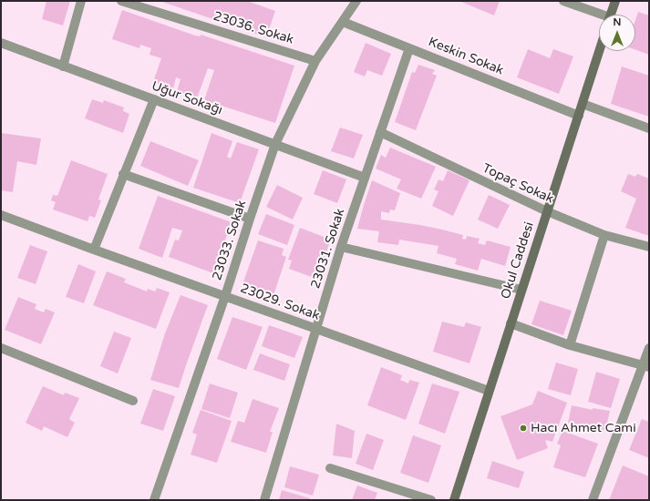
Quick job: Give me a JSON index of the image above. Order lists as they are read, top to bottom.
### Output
{
  "streets": {
    "main road": ["Okul Caddesi"],
    "street": [
      "23036. Sokak",
      "Keskin Sokak",
      "Uğur Sokağı",
      "Topaç Sokak",
      "23033. Sokak",
      "23031. Sokak",
      "23029. Sokak"
    ]
  },
  "crossings": [
    ["23036. Sokak", "23033. Sokak"],
    ["Keskin Sokak", "23033. Sokak"],
    ["Keskin Sokak", "23031. Sokak"],
    ["Keskin Sokak", "Okul Caddesi"],
    ["Uğur Sokağı", "23033. Sokak"],
    ["Uğur Sokağı", "23031. Sokak"],
    ["Topaç Sokak", "23031. Sokak"],
    ["Topaç Sokak", "Okul Caddesi"],
    ["23033. Sokak", "23029. Sokak"],
    ["23031. Sokak", "23029. Sokak"],
    ["Okul Caddesi", "23029. Sokak"]
  ],
  "places": ["Hacı Ahmet Cami"],
  "north": "top"
}
